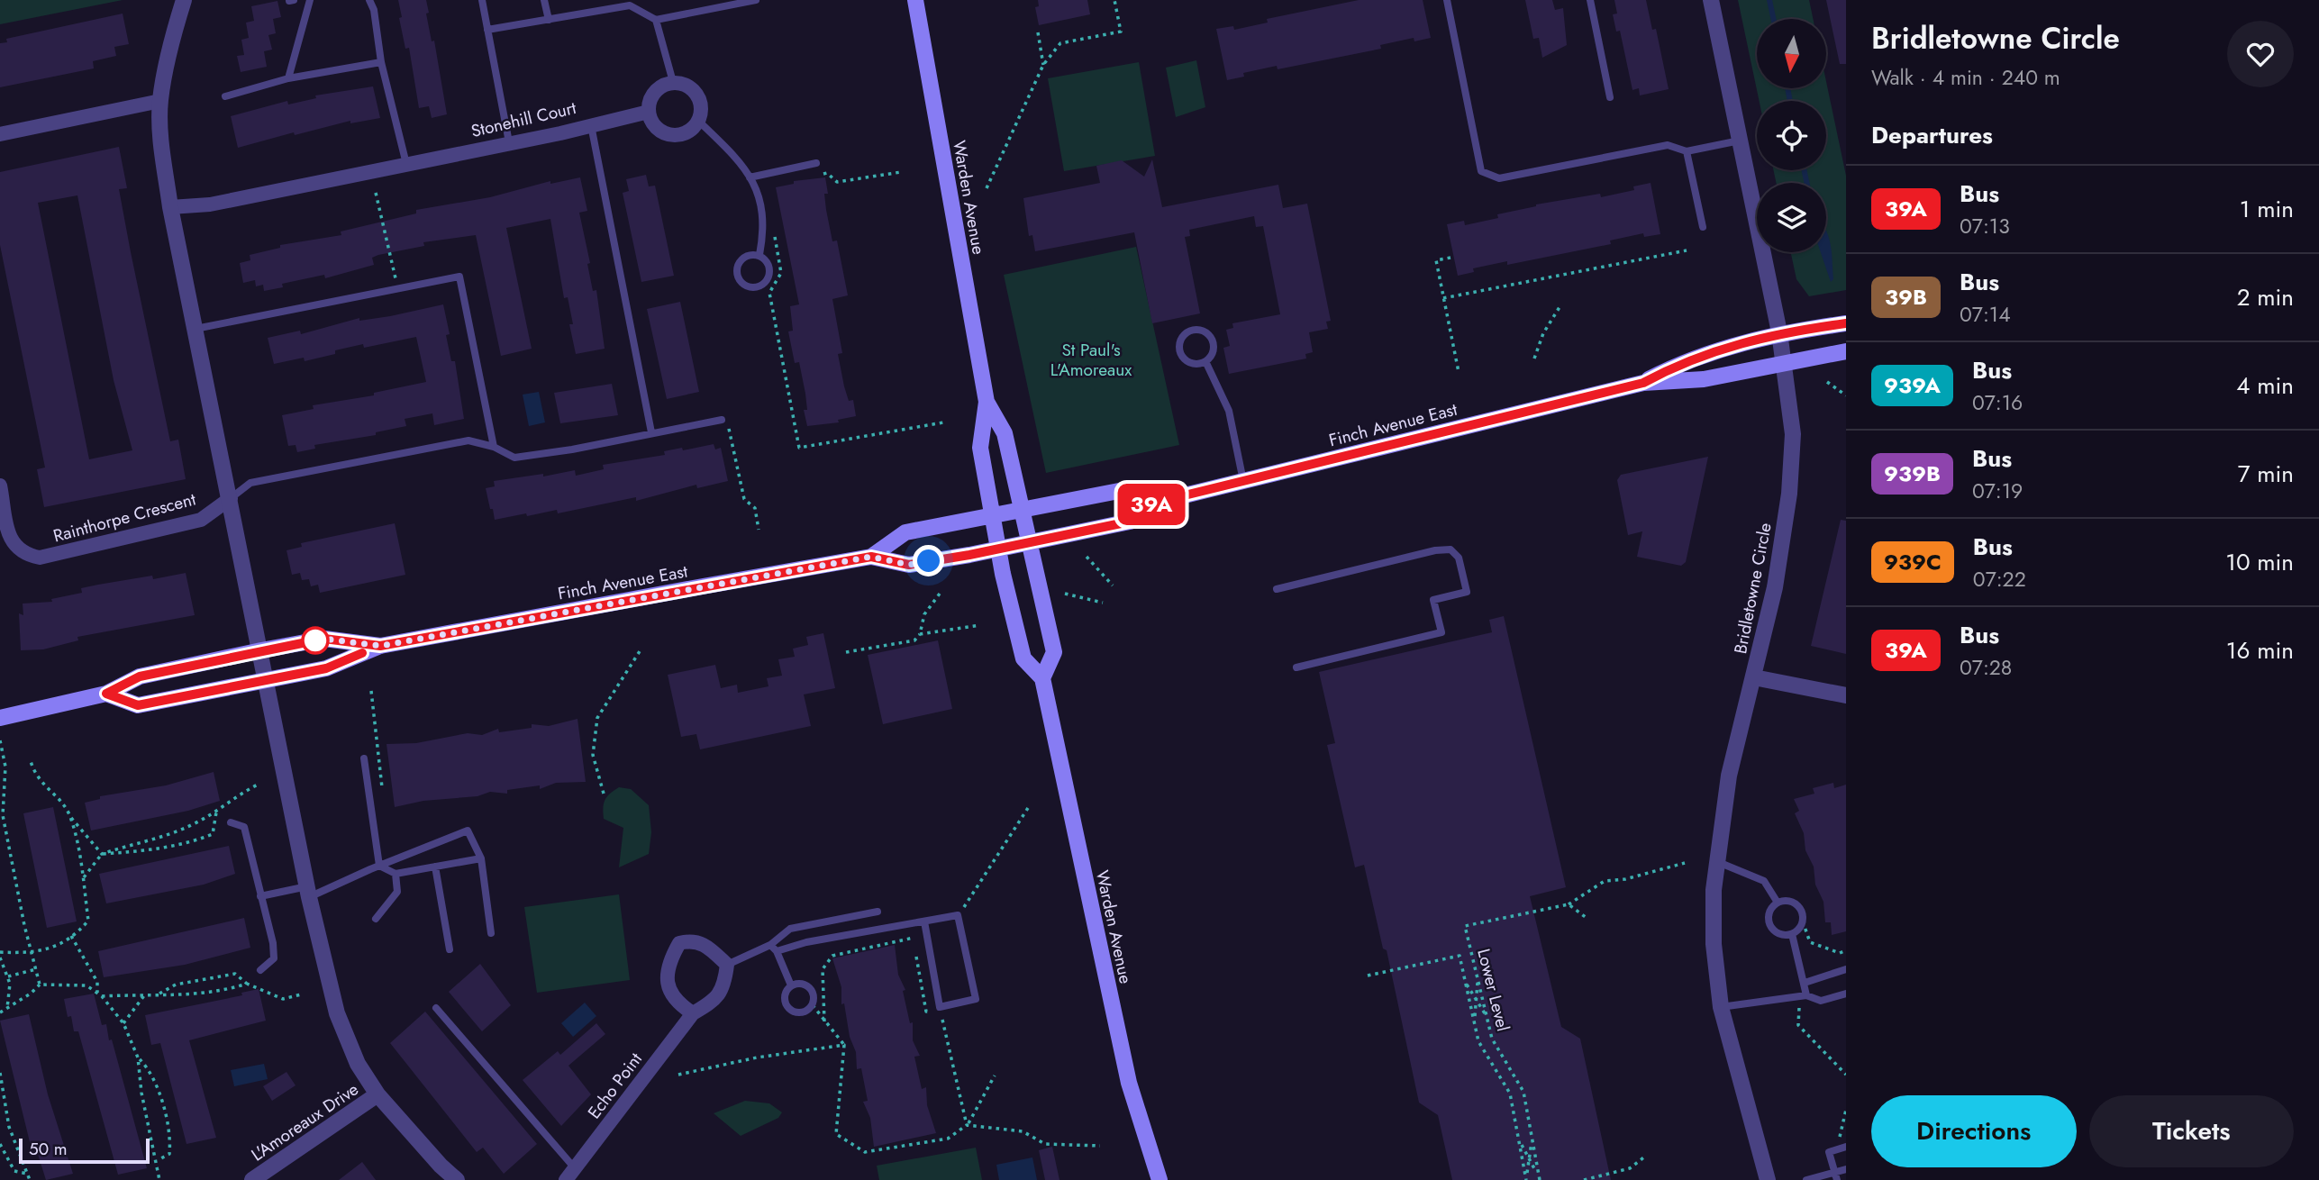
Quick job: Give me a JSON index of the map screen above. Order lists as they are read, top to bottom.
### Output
{
  "streets": {
    "main road": ["Warden Avenue", "Finch Avenue East"],
    "street": [
      "Stonehill Court",
      "Rainthorpe Crescent",
      "Bridletowne Circle",
      "Echo Point",
      "L'Amoreaux Drive"
    ],
    "path": ["Lower Level"]
  },
  "crossings": [
    ["Warden Avenue", "Finch Avenue East"],
    ["Finch Avenue East", "Bridletowne Circle"]
  ],
  "parks": ["St Paul's L'Amoreaux"],
  "lines": ["bus line 39A"],
  "scale_bar": "50 m",
  "north": "bottom",
  "page": {
    "on_map": "39A",
    "heading": [
      ["Bridletowne Circle", "Walk · 4 min · 240 m"],
      "Departures"
    ],
    "list": [
      {
        "mark": "39A",
        "name": "Bus",
        "note": "07:13",
        "value": "1 min"
      },
      {
        "mark": "39B",
        "name": "Bus",
        "note": "07:14",
        "value": "2 min"
      },
      {
        "mark": "939A",
        "name": "Bus",
        "note": "07:16",
        "value": "4 min"
      },
      {
        "mark": "939B",
        "name": "Bus",
        "note": "07:19",
        "value": "7 min"
      },
      {
        "mark": "939C",
        "name": "Bus",
        "note": "07:22",
        "value": "10 min"
      },
      {
        "mark": "39A",
        "name": "Bus",
        "note": "07:28",
        "value": "16 min"
      }
    ],
    "buttons": ["Directions", "Tickets"],
    "scale": "50 m"
  }
}
